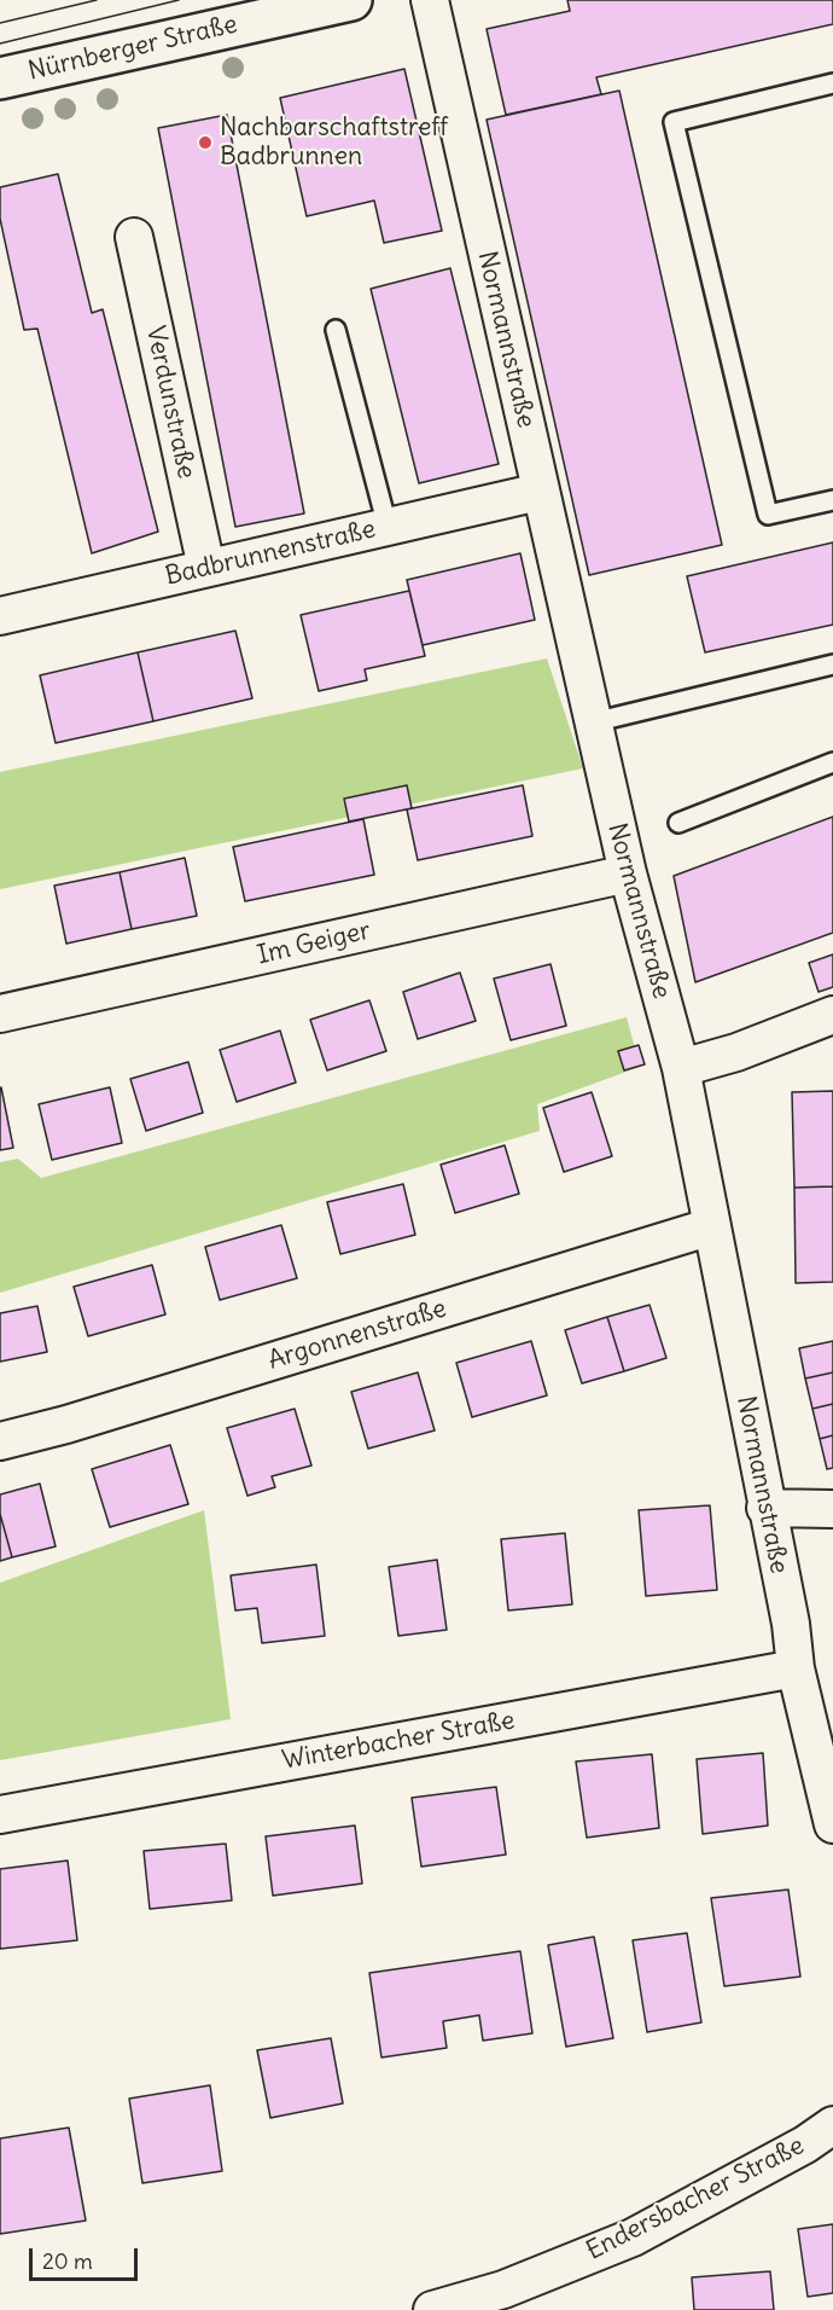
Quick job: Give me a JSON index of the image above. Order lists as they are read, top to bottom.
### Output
{
  "streets": {
    "main road": ["Nürnberger Straße"],
    "street": [
      "Normannstraße",
      "Verdunstraße",
      "Badbrunnenstraße",
      "Im Geiger",
      "Argonnenstraße",
      "Winterbacher Straße",
      "Endersbacher Straße"
    ]
  },
  "crossings": [
    ["Normannstraße", "Badbrunnenstraße"],
    ["Normannstraße", "Im Geiger"],
    ["Normannstraße", "Argonnenstraße"],
    ["Normannstraße", "Winterbacher Straße"],
    ["Verdunstraße", "Badbrunnenstraße"]
  ],
  "places": ["Nachbarschaftstreff Badbrunnen"],
  "scale_bar": "20 m"
}
